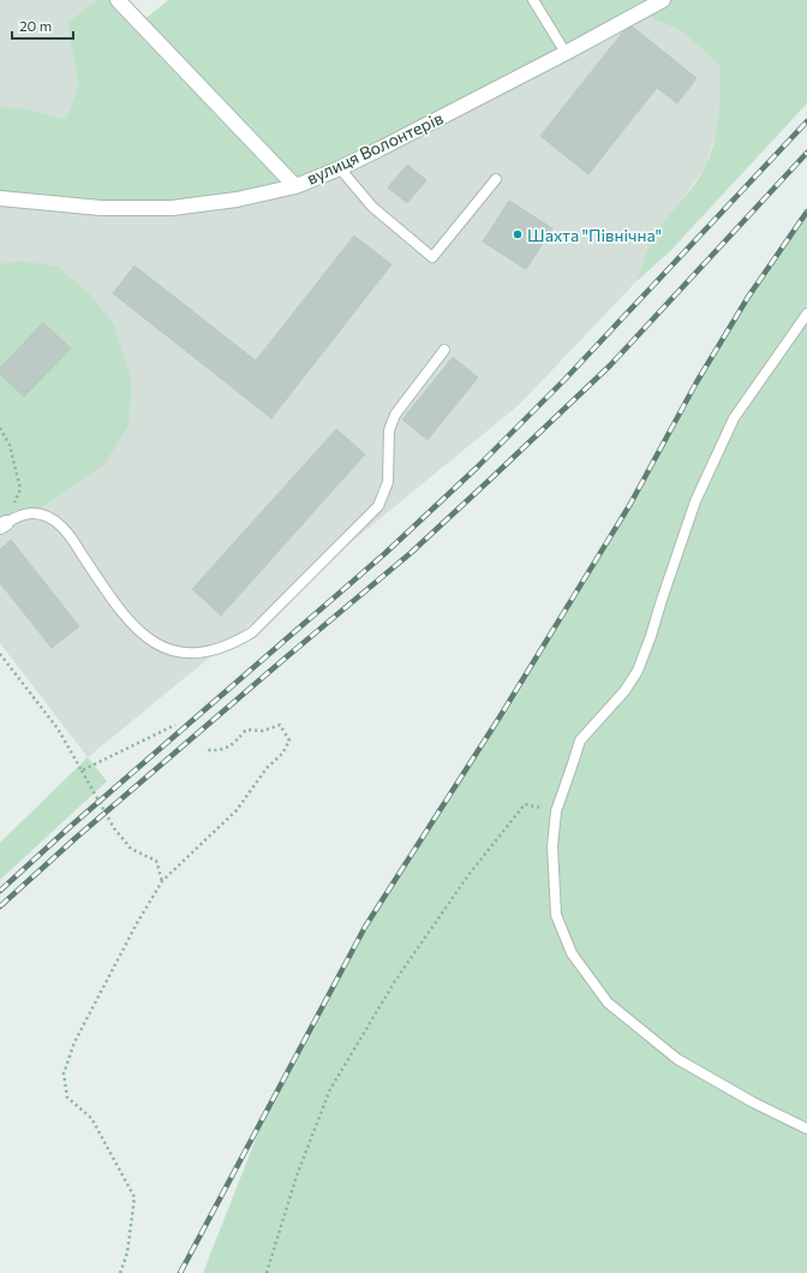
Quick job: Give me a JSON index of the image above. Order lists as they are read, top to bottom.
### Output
{
  "streets": {
    "street": ["вулиця Волонтерів"]
  },
  "places": ["Шахта \"Північна\""],
  "scale_bar": "20 m"
}
